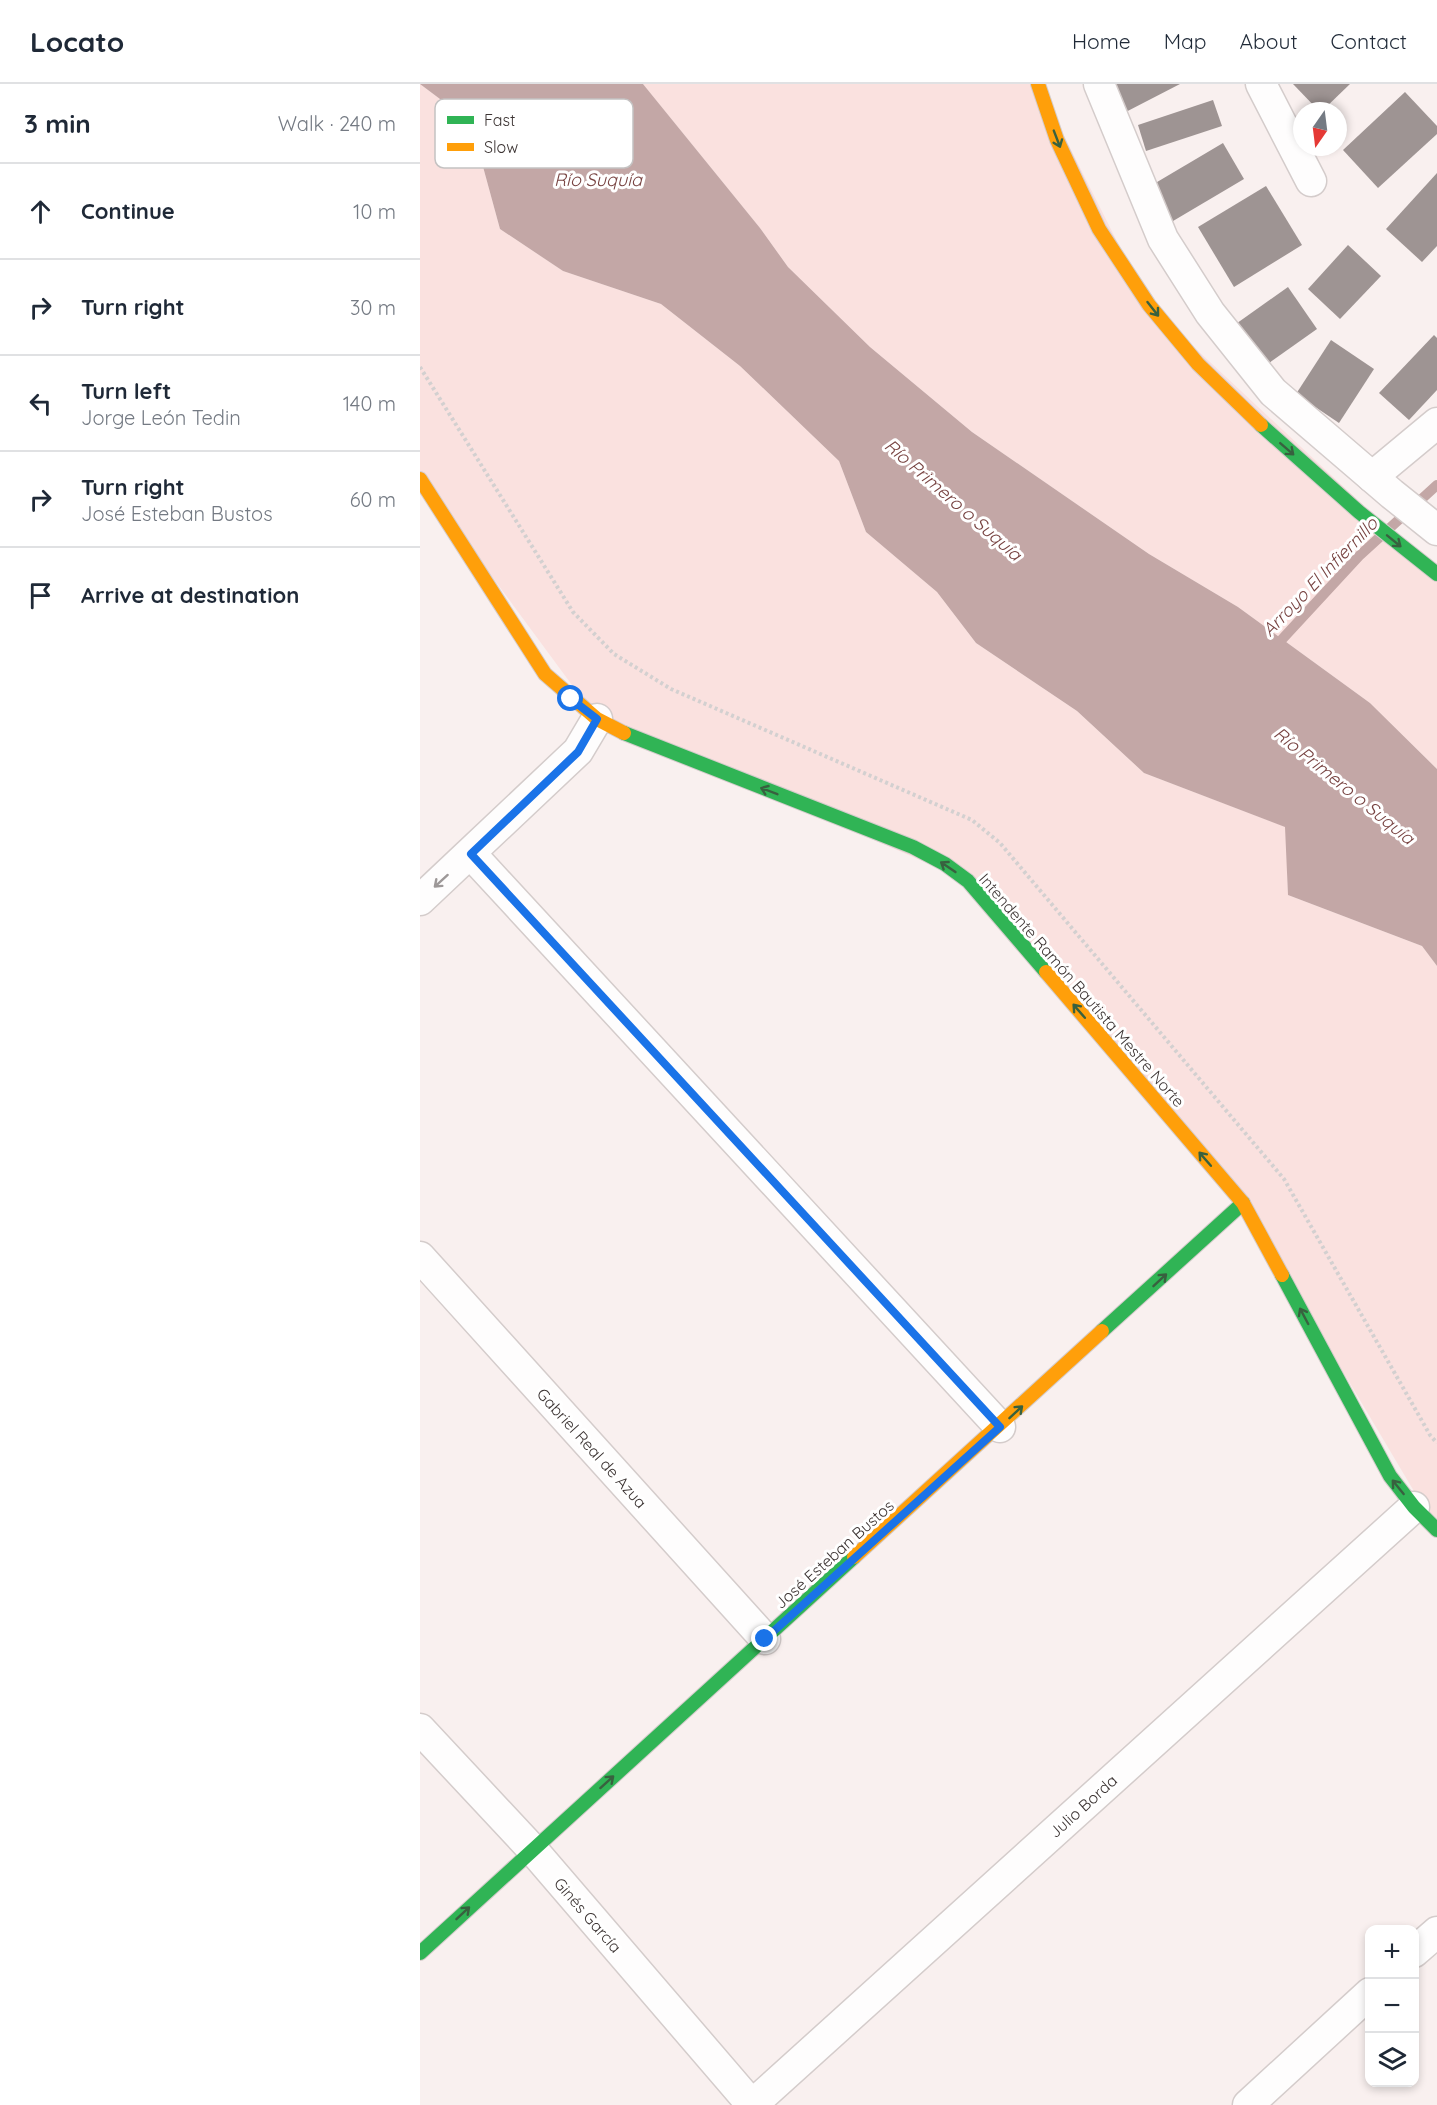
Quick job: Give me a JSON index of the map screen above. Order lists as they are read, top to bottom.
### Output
{
  "streets": {
    "main road": ["Intendente Ramón Bautista Mestre Norte", "José Esteban Bustos"],
    "street": ["Gabriel Real de Azua", "Julio Borda", "Ginés García"]
  },
  "crossings": [
    ["Intendente Ramón Bautista Mestre Norte", "José Esteban Bustos"],
    ["Intendente Ramón Bautista Mestre Norte", "Julio Borda"],
    ["Gabriel Real de Azua", "José Esteban Bustos"],
    ["José Esteban Bustos", "Ginés García"],
    ["Julio Borda", "Ginés García"]
  ],
  "one_way": ["Intendente Ramón Bautista Mestre Norte", "José Esteban Bustos"],
  "water": ["Río Suquía", "Río Primero o Suquía", "Arroyo El Infiernillo"],
  "legend": ["Fast", "Slow"],
  "north": "bottom",
  "page": {
    "header": "Locato",
    "nav": [
      "Home",
      "Map",
      "About",
      "Contact"
    ],
    "heading": ["3 min", "Walk · 240 m"],
    "list": [
      ["Continue", "10 m"],
      ["Turn right", "30 m"],
      ["Turn left", "Jorge León Tedin", "140 m"],
      ["Turn right", "José Esteban Bustos", "60 m"],
      "Arrive at destination"
    ],
    "map_buttons": ["+", "−"]
  }
}
